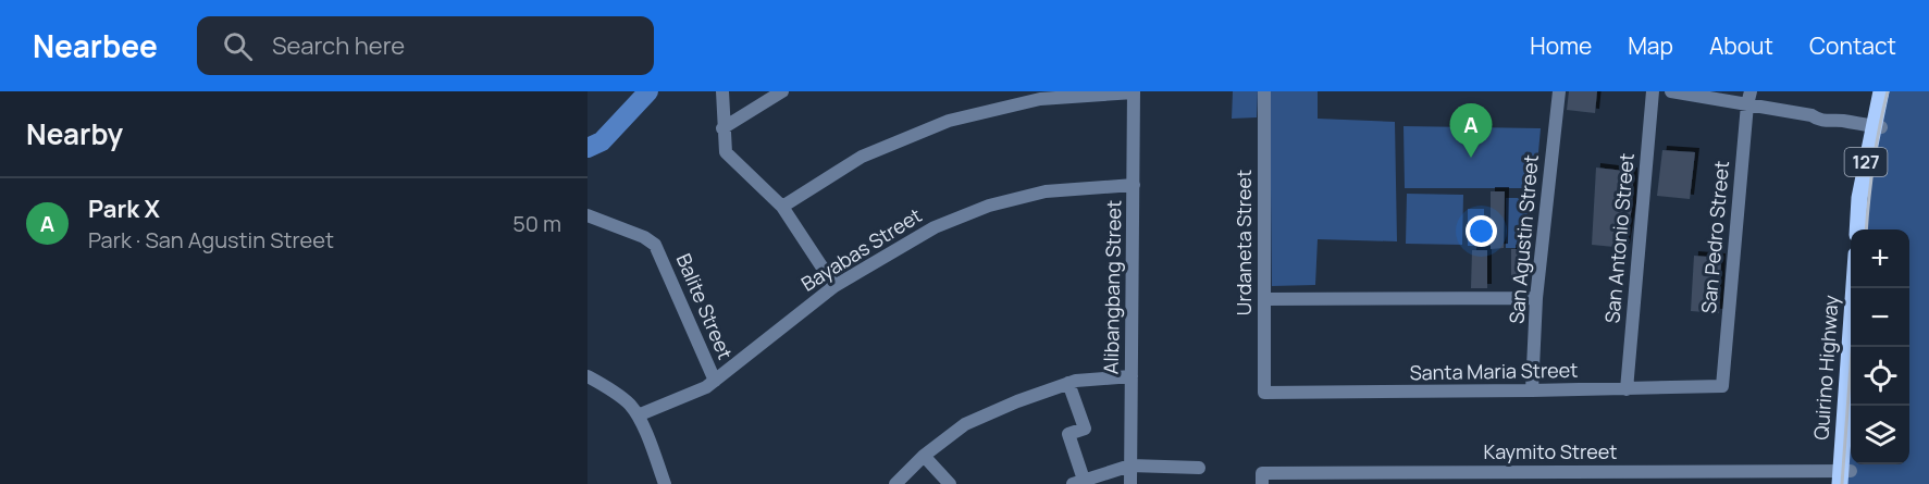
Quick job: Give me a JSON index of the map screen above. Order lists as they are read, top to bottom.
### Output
{
  "streets": {
    "main road": ["127", "Quirino Highway"],
    "street": [
      "San Pedro Street",
      "San Antonio Street",
      "San Agustin Street",
      "Urdaneta Street",
      "Bayabas Street",
      "Alibangbang Street",
      "Balite Street",
      "Santa Maria Street",
      "Kaymito Street"
    ]
  },
  "crossings": [
    ["San Pedro Street", "Santa Maria Street"],
    ["San Antonio Street", "Santa Maria Street"],
    ["San Agustin Street", "Santa Maria Street"],
    ["Urdaneta Street", "Santa Maria Street"],
    ["Bayabas Street", "Alibangbang Street"],
    ["Bayabas Street", "Balite Street"],
    ["Quirino Highway", "Kaymito Street"]
  ],
  "page": {
    "header": "Nearbee",
    "search": "Search here",
    "nav": [
      "Home",
      "Map",
      "About",
      "Contact"
    ],
    "heading": "Nearby",
    "pins": "A",
    "list": [
      {
        "mark": "A",
        "name": "Park X",
        "note": "Park · San Agustin Street",
        "value": "50 m"
      }
    ],
    "map_buttons": ["+", "−"]
  }
}
